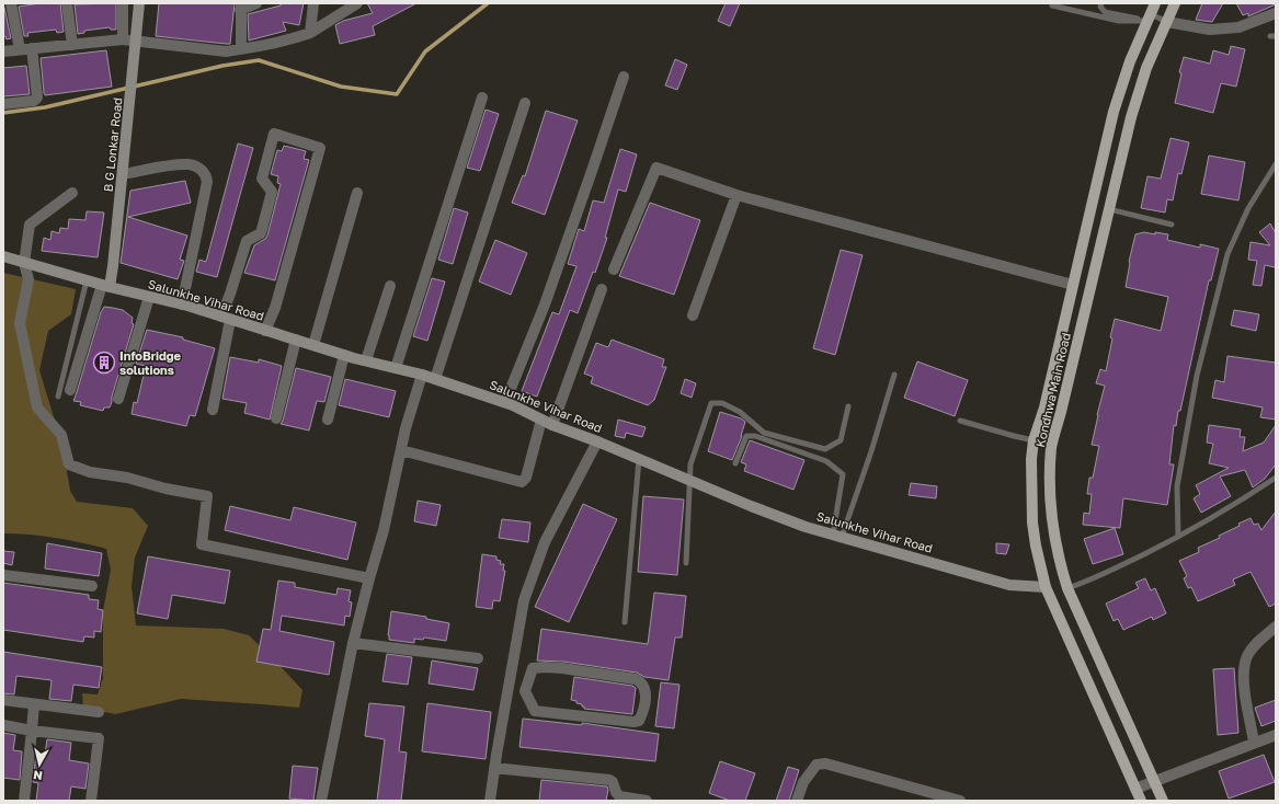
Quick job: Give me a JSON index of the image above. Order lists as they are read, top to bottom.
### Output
{
  "streets": {
    "main road": ["Kondhwa Main Road"],
    "street": ["B G Lonkar Road", "Salunkhe Vihar Road"]
  },
  "crossings": [
    ["B G Lonkar Road", "Salunkhe Vihar Road"],
    ["Salunkhe Vihar Road", "Kondhwa Main Road"]
  ],
  "places": {
    "building": ["InfoBridge solutions"]
  },
  "north": "bottom"
}
